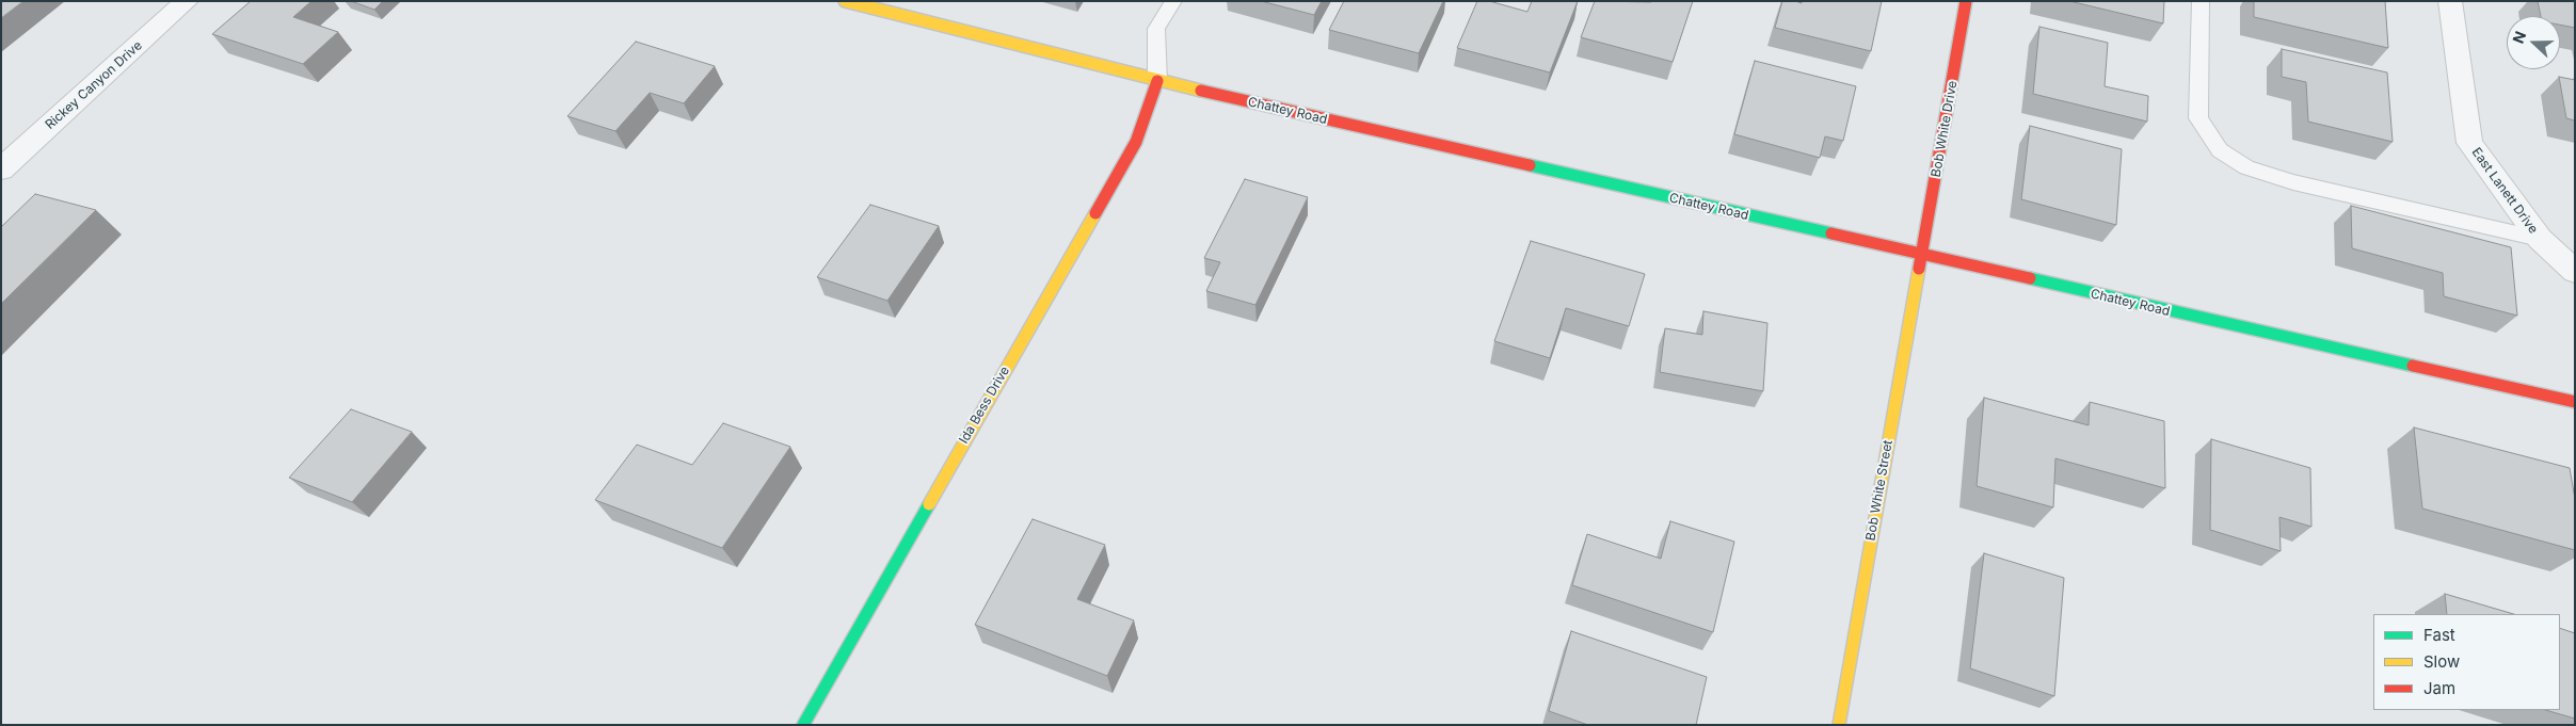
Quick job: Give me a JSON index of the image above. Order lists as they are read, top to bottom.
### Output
{
  "streets": {
    "street": [
      "Rickey Canyon Drive",
      "Chattey Road",
      "Bob White Drive",
      "East Lanett Drive",
      "Ida Bess Drive",
      "Bob White Street"
    ]
  },
  "crossings": [
    ["Chattey Road", "Bob White Drive"],
    ["Chattey Road", "Ida Bess Drive"],
    ["Chattey Road", "Bob White Street"],
    ["Bob White Drive", "Bob White Street"]
  ],
  "legend": ["Fast", "Slow", "Jam"],
  "north": "left"
}
